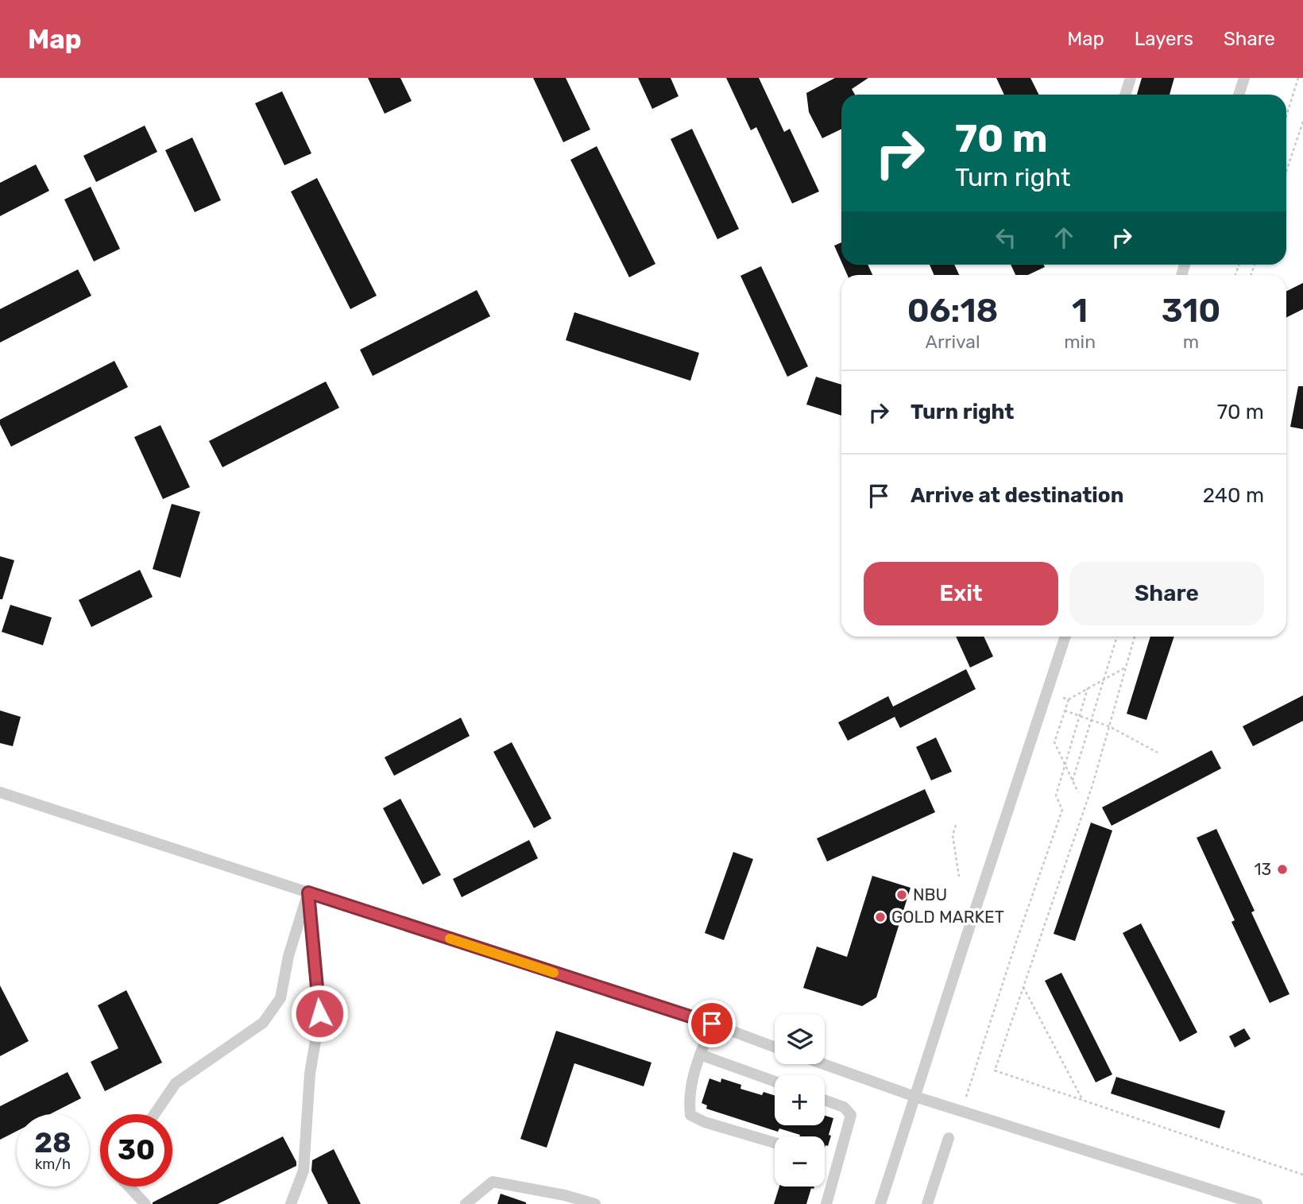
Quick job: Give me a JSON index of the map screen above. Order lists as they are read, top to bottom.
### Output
{
  "places": ["13", "NBU", "GOLD MARKET"],
  "page": {
    "header": "Map",
    "nav": ["Map", "Layers", "Share"],
    "turn": ["70 m", "Turn right"],
    "eta": [
      "06:18",
      "Arrival",
      "1",
      "min",
      "310",
      "m"
    ],
    "list": [
      {
        "name": "Turn right",
        "value": "70 m"
      },
      {
        "name": "Arrive at destination",
        "value": "240 m"
      }
    ],
    "buttons": ["Exit", "Share"],
    "map_buttons": ["+", "−"],
    "speed": "28 km/h",
    "limit": "30"
  }
}
